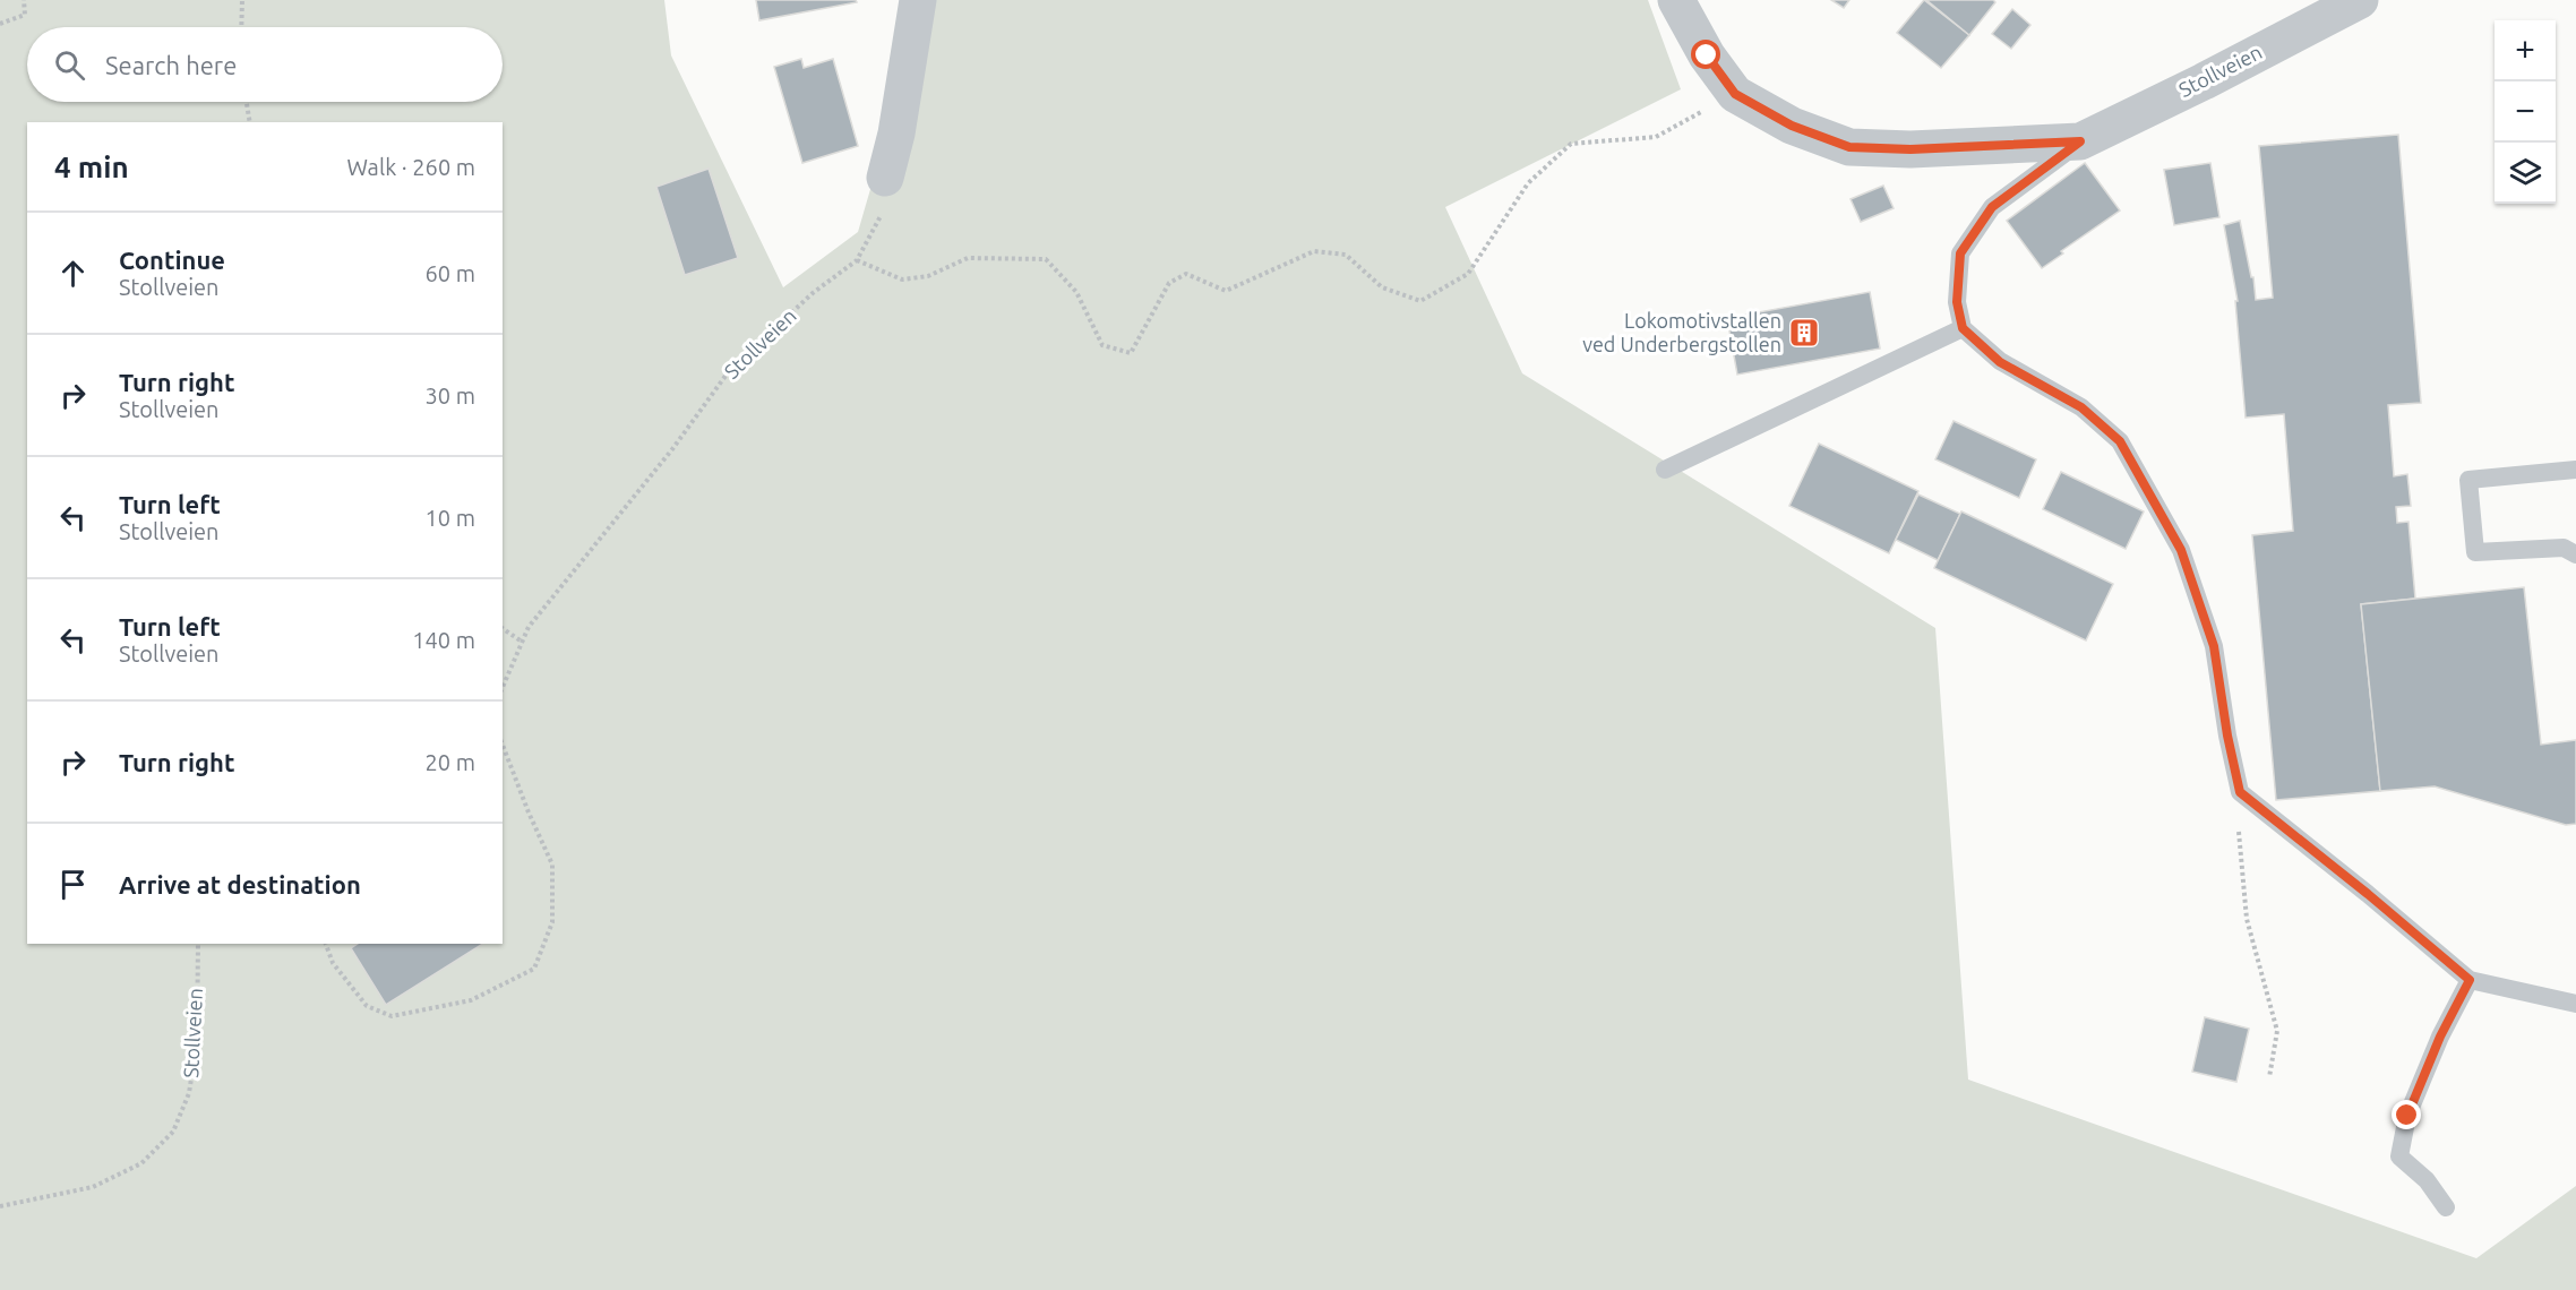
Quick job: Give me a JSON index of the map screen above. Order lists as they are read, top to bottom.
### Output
{
  "streets": {
    "street": ["Stollveien"]
  },
  "places": {
    "building": ["Lokomotivstallen ved Underbergstollen"]
  },
  "page": {
    "map_buttons": ["+", "−"],
    "search": "Search here",
    "heading": ["4 min", "Walk · 260 m"],
    "list": [
      ["Continue", "Stollveien", "60 m"],
      ["Turn right", "Stollveien", "30 m"],
      ["Turn left", "Stollveien", "10 m"],
      ["Turn left", "Stollveien", "140 m"],
      ["Turn right", "20 m"],
      "Arrive at destination"
    ]
  }
}
